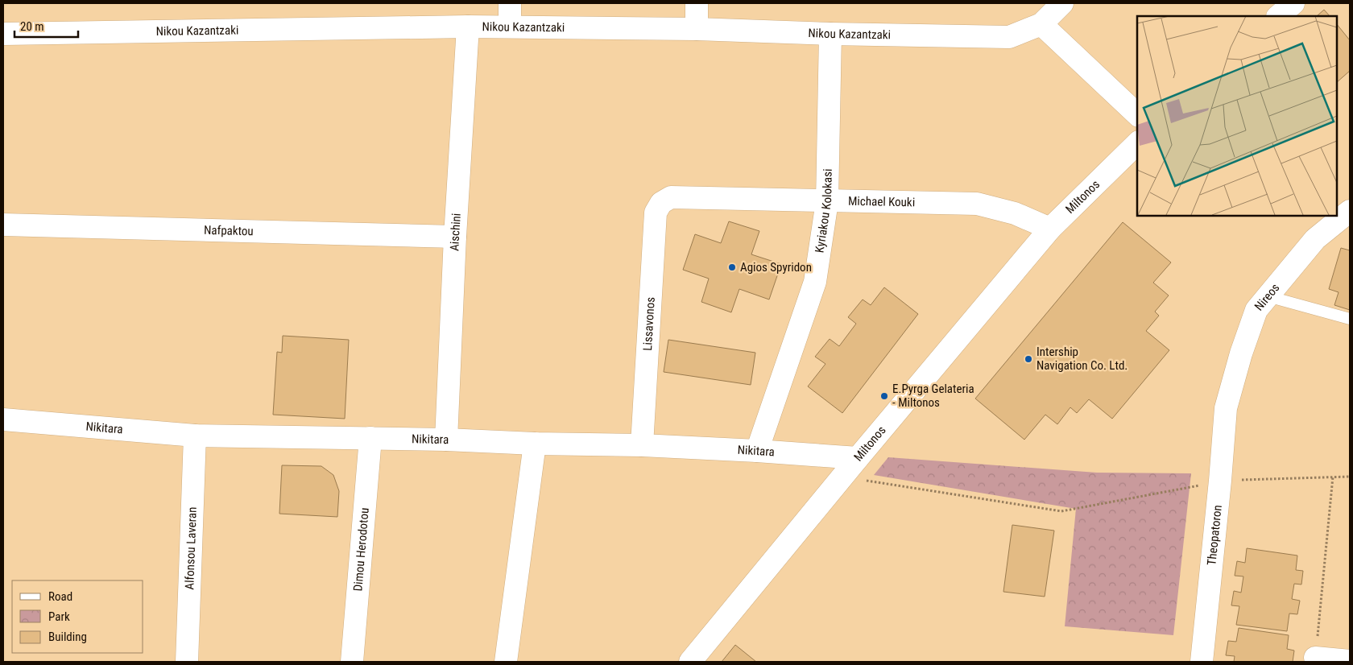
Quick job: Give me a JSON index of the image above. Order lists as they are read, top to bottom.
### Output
{
  "streets": {
    "street": [
      "Nikou Kazantzaki",
      "Miltonos",
      "Michael Kouki",
      "Kyriakou Kolokasi",
      "Nafpaktou",
      "Aischini",
      "Nireos",
      "Lissavonos",
      "Nikitara",
      "Theopatoron",
      "Alfonsou Laveran",
      "Dimou Herodotou"
    ]
  },
  "crossings": [
    ["Nikou Kazantzaki", "Kyriakou Kolokasi"],
    ["Nikou Kazantzaki", "Aischini"],
    ["Miltonos", "Michael Kouki"],
    ["Miltonos", "Nikitara"],
    ["Michael Kouki", "Kyriakou Kolokasi"],
    ["Michael Kouki", "Lissavonos"],
    ["Kyriakou Kolokasi", "Nikitara"],
    ["Nafpaktou", "Aischini"],
    ["Aischini", "Nikitara"],
    ["Nireos", "Theopatoron"],
    ["Lissavonos", "Nikitara"],
    ["Nikitara", "Alfonsou Laveran"],
    ["Nikitara", "Dimou Herodotou"]
  ],
  "places": ["Agios Spyridon", "Intership Navigation Co. Ltd.", "E.Pyrga Gelateria - Miltonos"],
  "legend": ["Road", "Park", "Building"],
  "scale_bar": "20 m"
}
